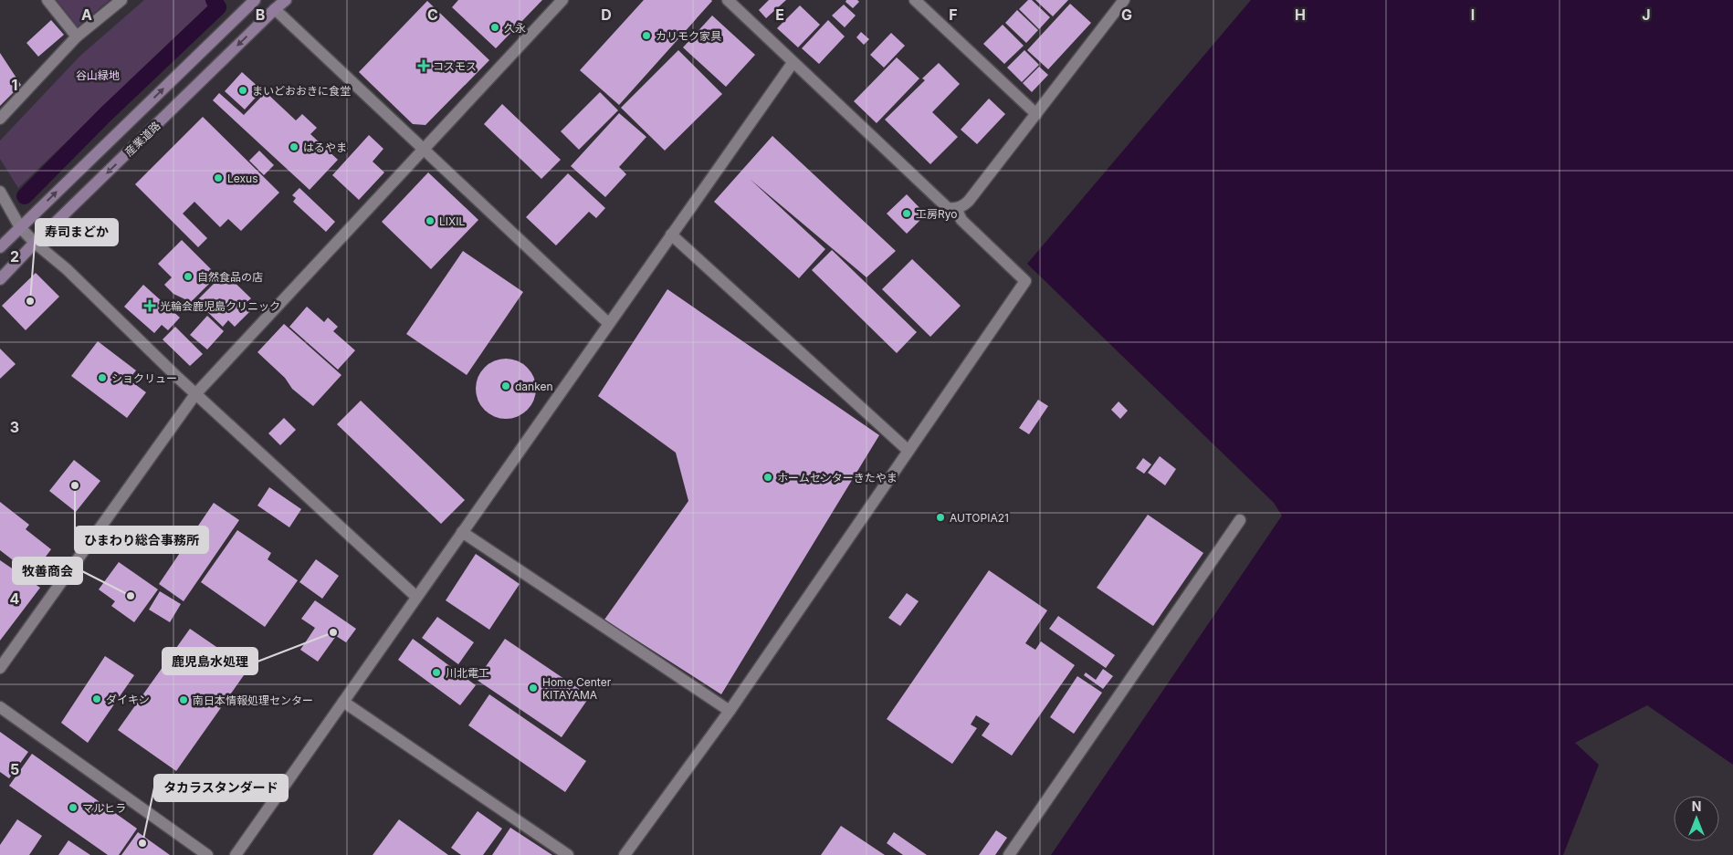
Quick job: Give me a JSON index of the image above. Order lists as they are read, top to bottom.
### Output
{
  "streets": {
    "main road": ["産業道路"]
  },
  "parks": ["谷山緑地"],
  "places": {
    "other": [
      "久永",
      "カリモク家具",
      "まいどおおきに食堂",
      "はるやま",
      "Lexus",
      "工房Ryo",
      "LIXIL",
      "自然食品の店",
      "寿司まどか",
      "ショクリュー",
      "danken",
      "ホームセンターきたやま",
      "ひまわり総合事務所",
      "AUTOPIA21",
      "牧善商会",
      "鹿児島水処理",
      "川北電工",
      "Home Center KITAYAMA",
      "ダイキン",
      "南日本情報処理センター",
      "マルヒラ",
      "タカラスタンダード"
    ],
    "health": ["コスモス", "光輪会鹿児島クリニック"]
  },
  "north": "top",
  "grid": {
    "columns": [
      "A",
      "B",
      "C",
      "D",
      "E",
      "F",
      "G",
      "H",
      "I",
      "J"
    ],
    "rows": [
      "1",
      "2",
      "3",
      "4",
      "5"
    ]
  }
}
